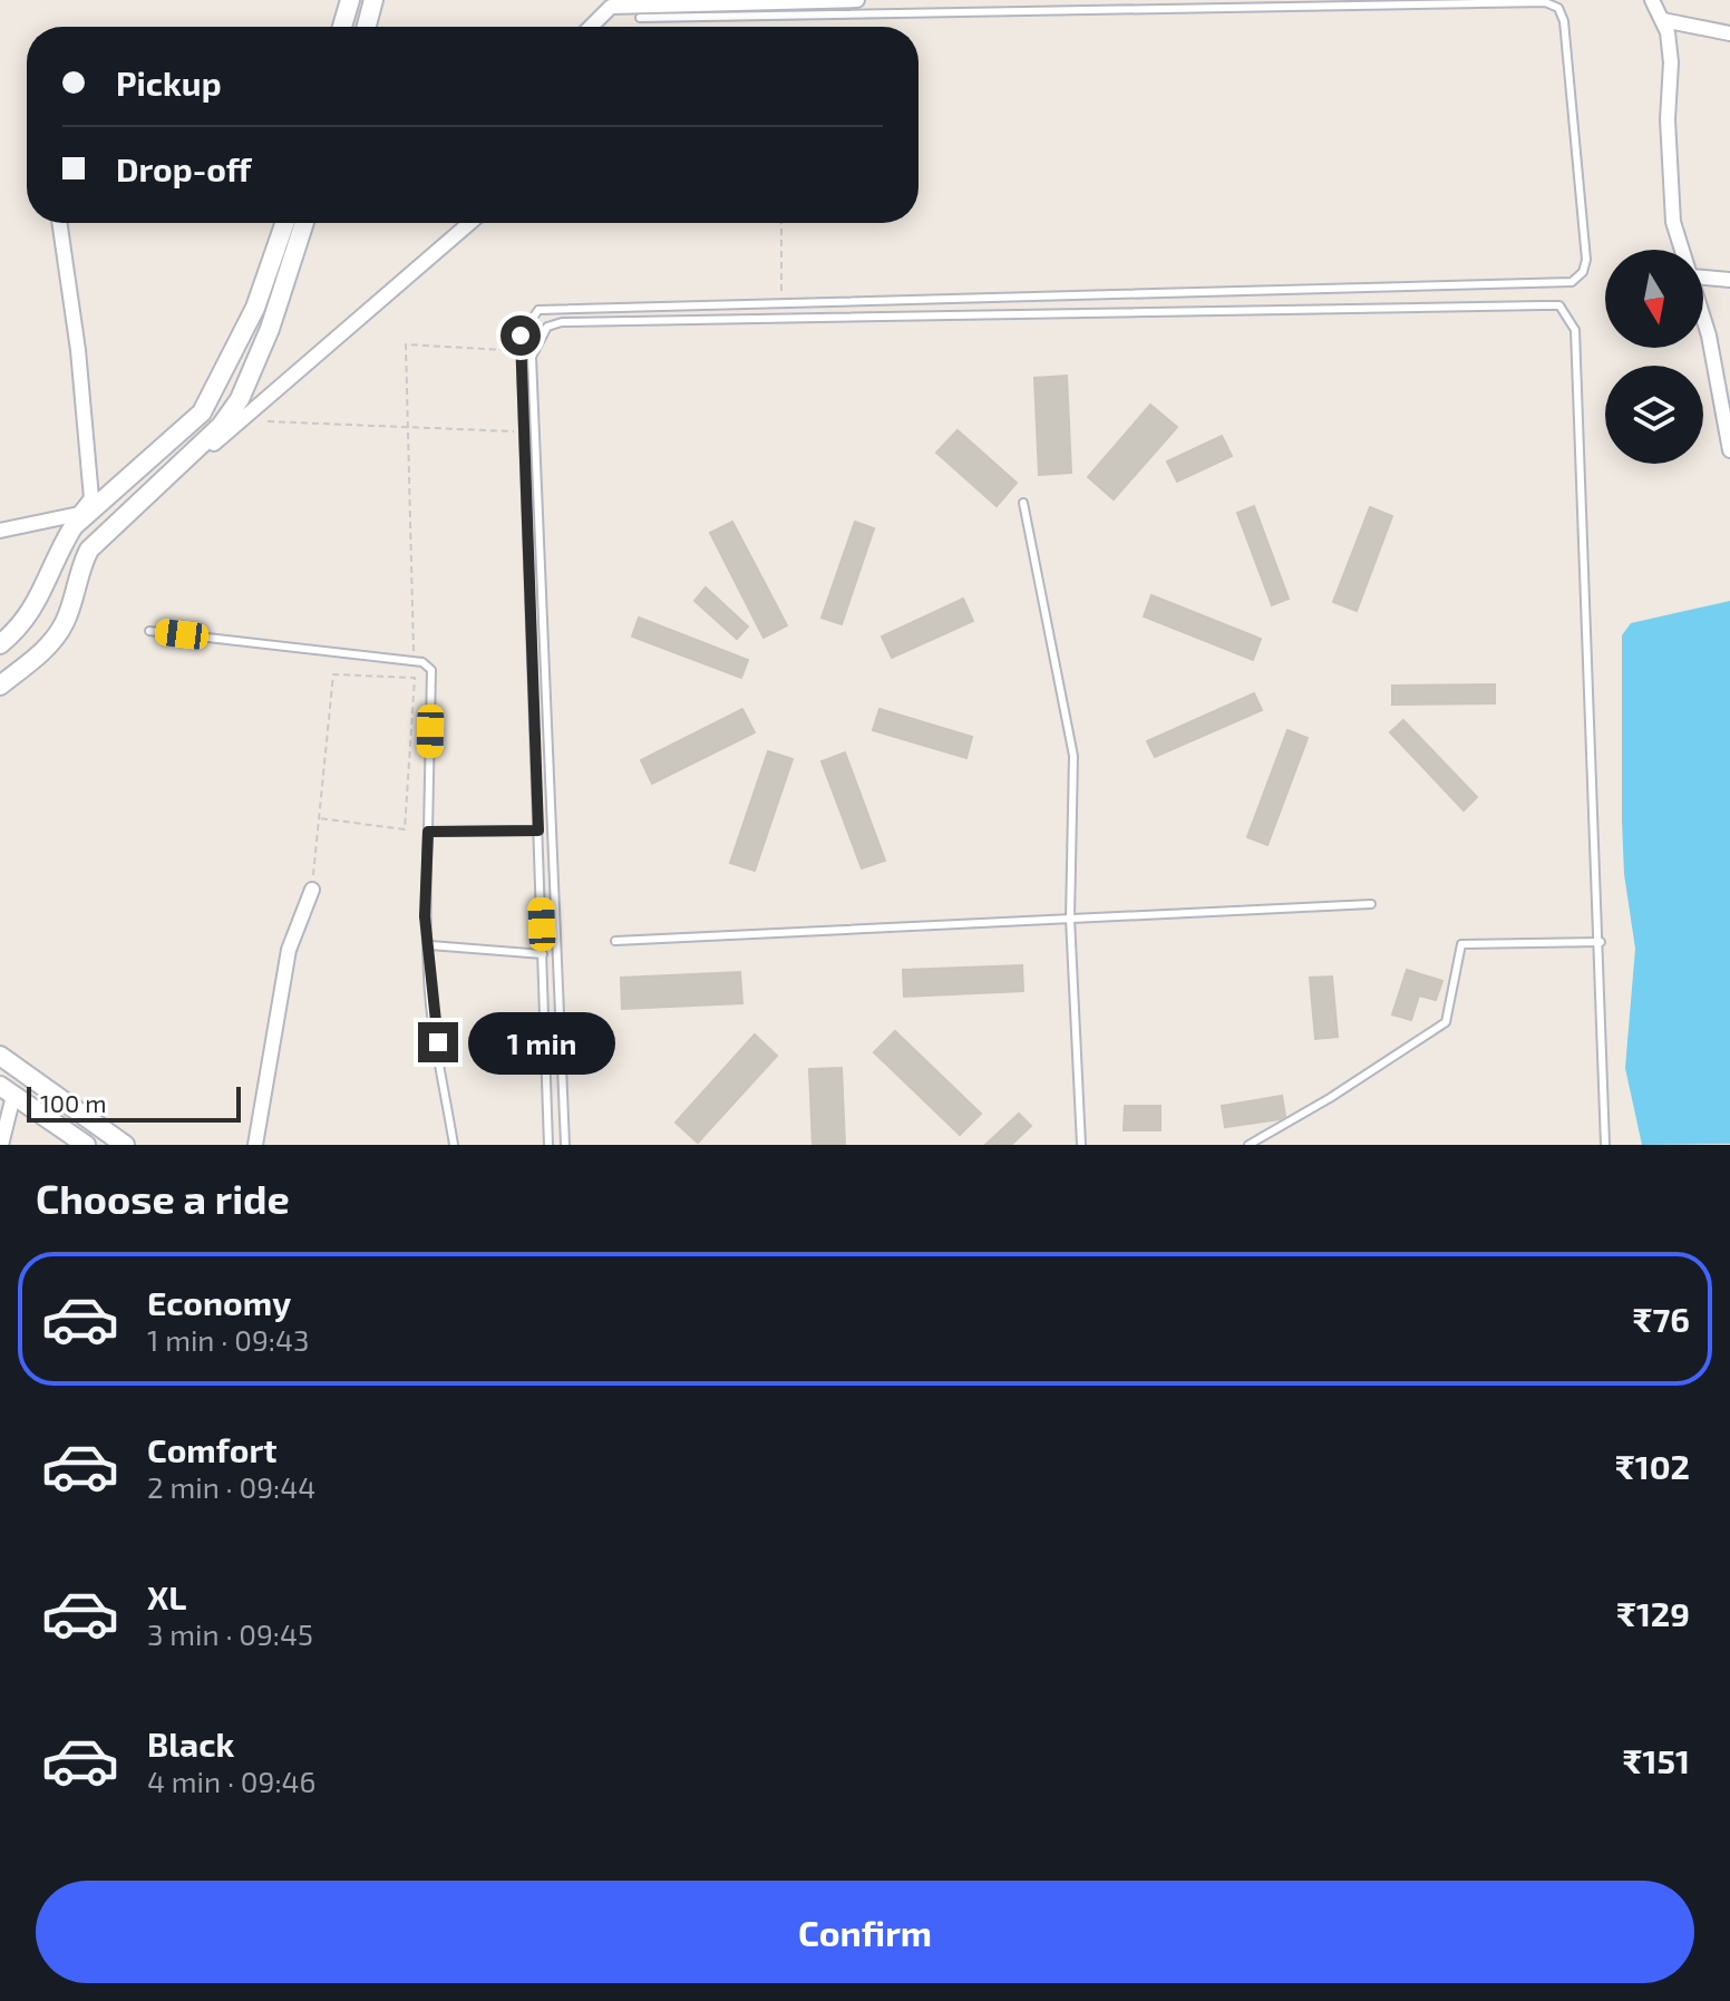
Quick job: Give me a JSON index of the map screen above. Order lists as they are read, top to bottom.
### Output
{
  "scale_bar": "100 m",
  "north": "bottom",
  "page": {
    "banner": ["Pickup", "Drop-off"],
    "bubble": "1 min",
    "scale": "100 m",
    "heading": "Choose a ride",
    "list": [
      {
        "name": "Economy",
        "note": "1 min · 09:43",
        "value": "₹76"
      },
      {
        "name": "Comfort",
        "note": "2 min · 09:44",
        "value": "₹102"
      },
      {
        "name": "XL",
        "note": "3 min · 09:45",
        "value": "₹129"
      },
      {
        "name": "Black",
        "note": "4 min · 09:46",
        "value": "₹151"
      }
    ],
    "buttons": "Confirm"
  }
}
